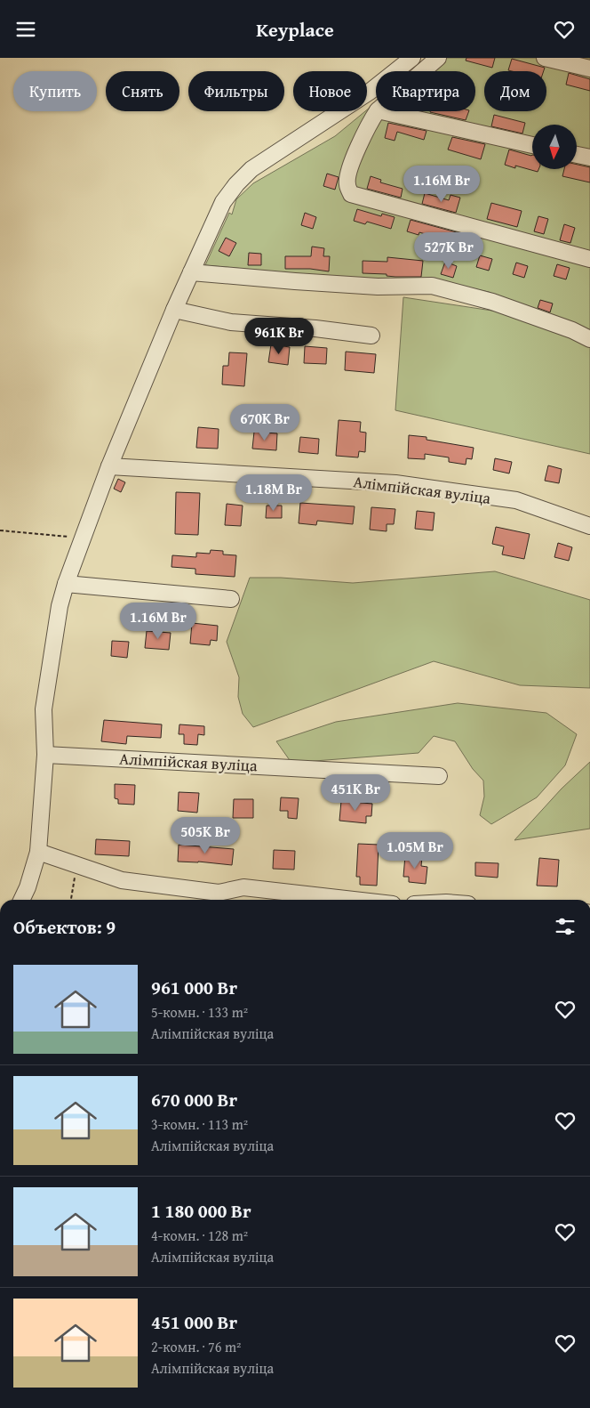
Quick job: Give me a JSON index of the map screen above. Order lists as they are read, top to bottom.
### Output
{
  "streets": {
    "street": ["Алімпійская вуліца"]
  },
  "north": "bottom",
  "page": {
    "header": "Keyplace",
    "chip": [
      "Купить",
      "Снять",
      "Фильтры",
      "Новое",
      "Квартира",
      "Дом"
    ],
    "price": [
      "1.16M Br",
      "527K Br",
      "961K Br",
      "670K Br",
      "1.18M Br",
      "1.16M Br",
      "451K Br",
      "505K Br",
      "1.05M Br"
    ],
    "heading": "Объектов: 9",
    "list": [
      {
        "name": "961 000 Br",
        "note": "5-комн. · 133 m² · Алімпійская вуліца"
      },
      {
        "name": "670 000 Br",
        "note": "3-комн. · 113 m² · Алімпійская вуліца"
      },
      {
        "name": "1 180 000 Br",
        "note": "4-комн. · 128 m² · Алімпійская вуліца"
      },
      {
        "name": "451 000 Br",
        "note": "2-комн. · 76 m² · Алімпійская вуліца"
      }
    ]
  }
}
